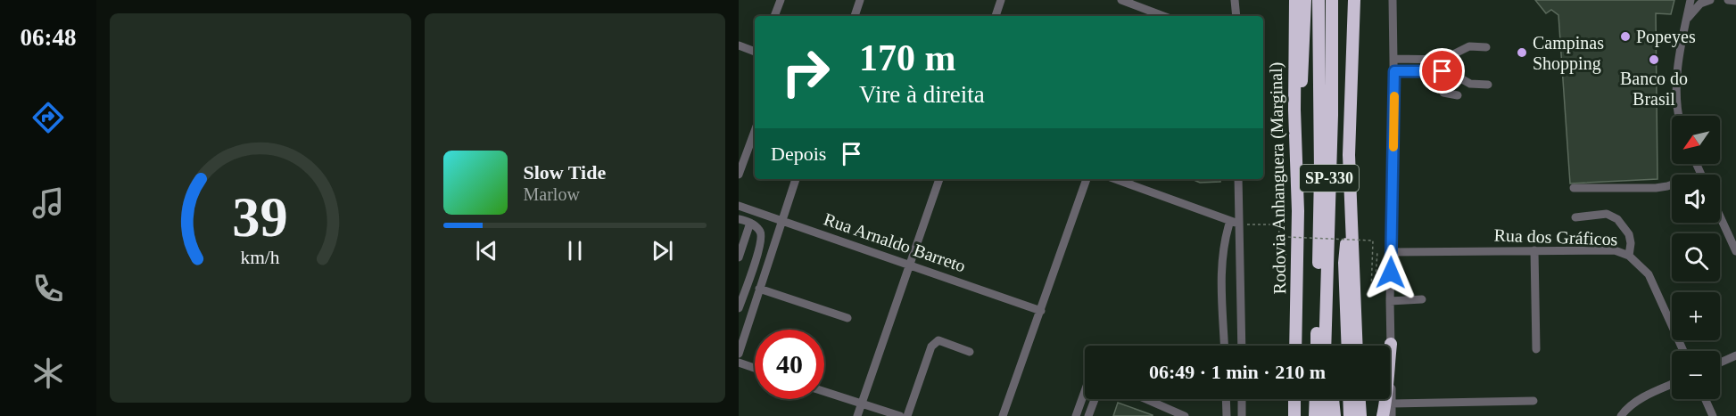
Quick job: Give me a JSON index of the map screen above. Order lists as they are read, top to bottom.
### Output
{
  "streets": {
    "highway": ["Rodovia Anhanguera (Marginal)", "SP-330"],
    "street": ["Rua dos Gráficos", "Rua Arnaldo Barreto"]
  },
  "places": ["Popeyes", "Campinas Shopping", "Banco do Brasil"],
  "north": "bottom left",
  "page": {
    "tabs": "06:48",
    "turn": ["170 m", "Vire à direita"],
    "map_buttons": ["+", "−"],
    "then": "Depois",
    "song": ["Slow Tide", "Marlow"],
    "limit": "40",
    "trip": "06:49 · 1 min · 210 m",
    "gauge": ["39", "km/h"]
  }
}
